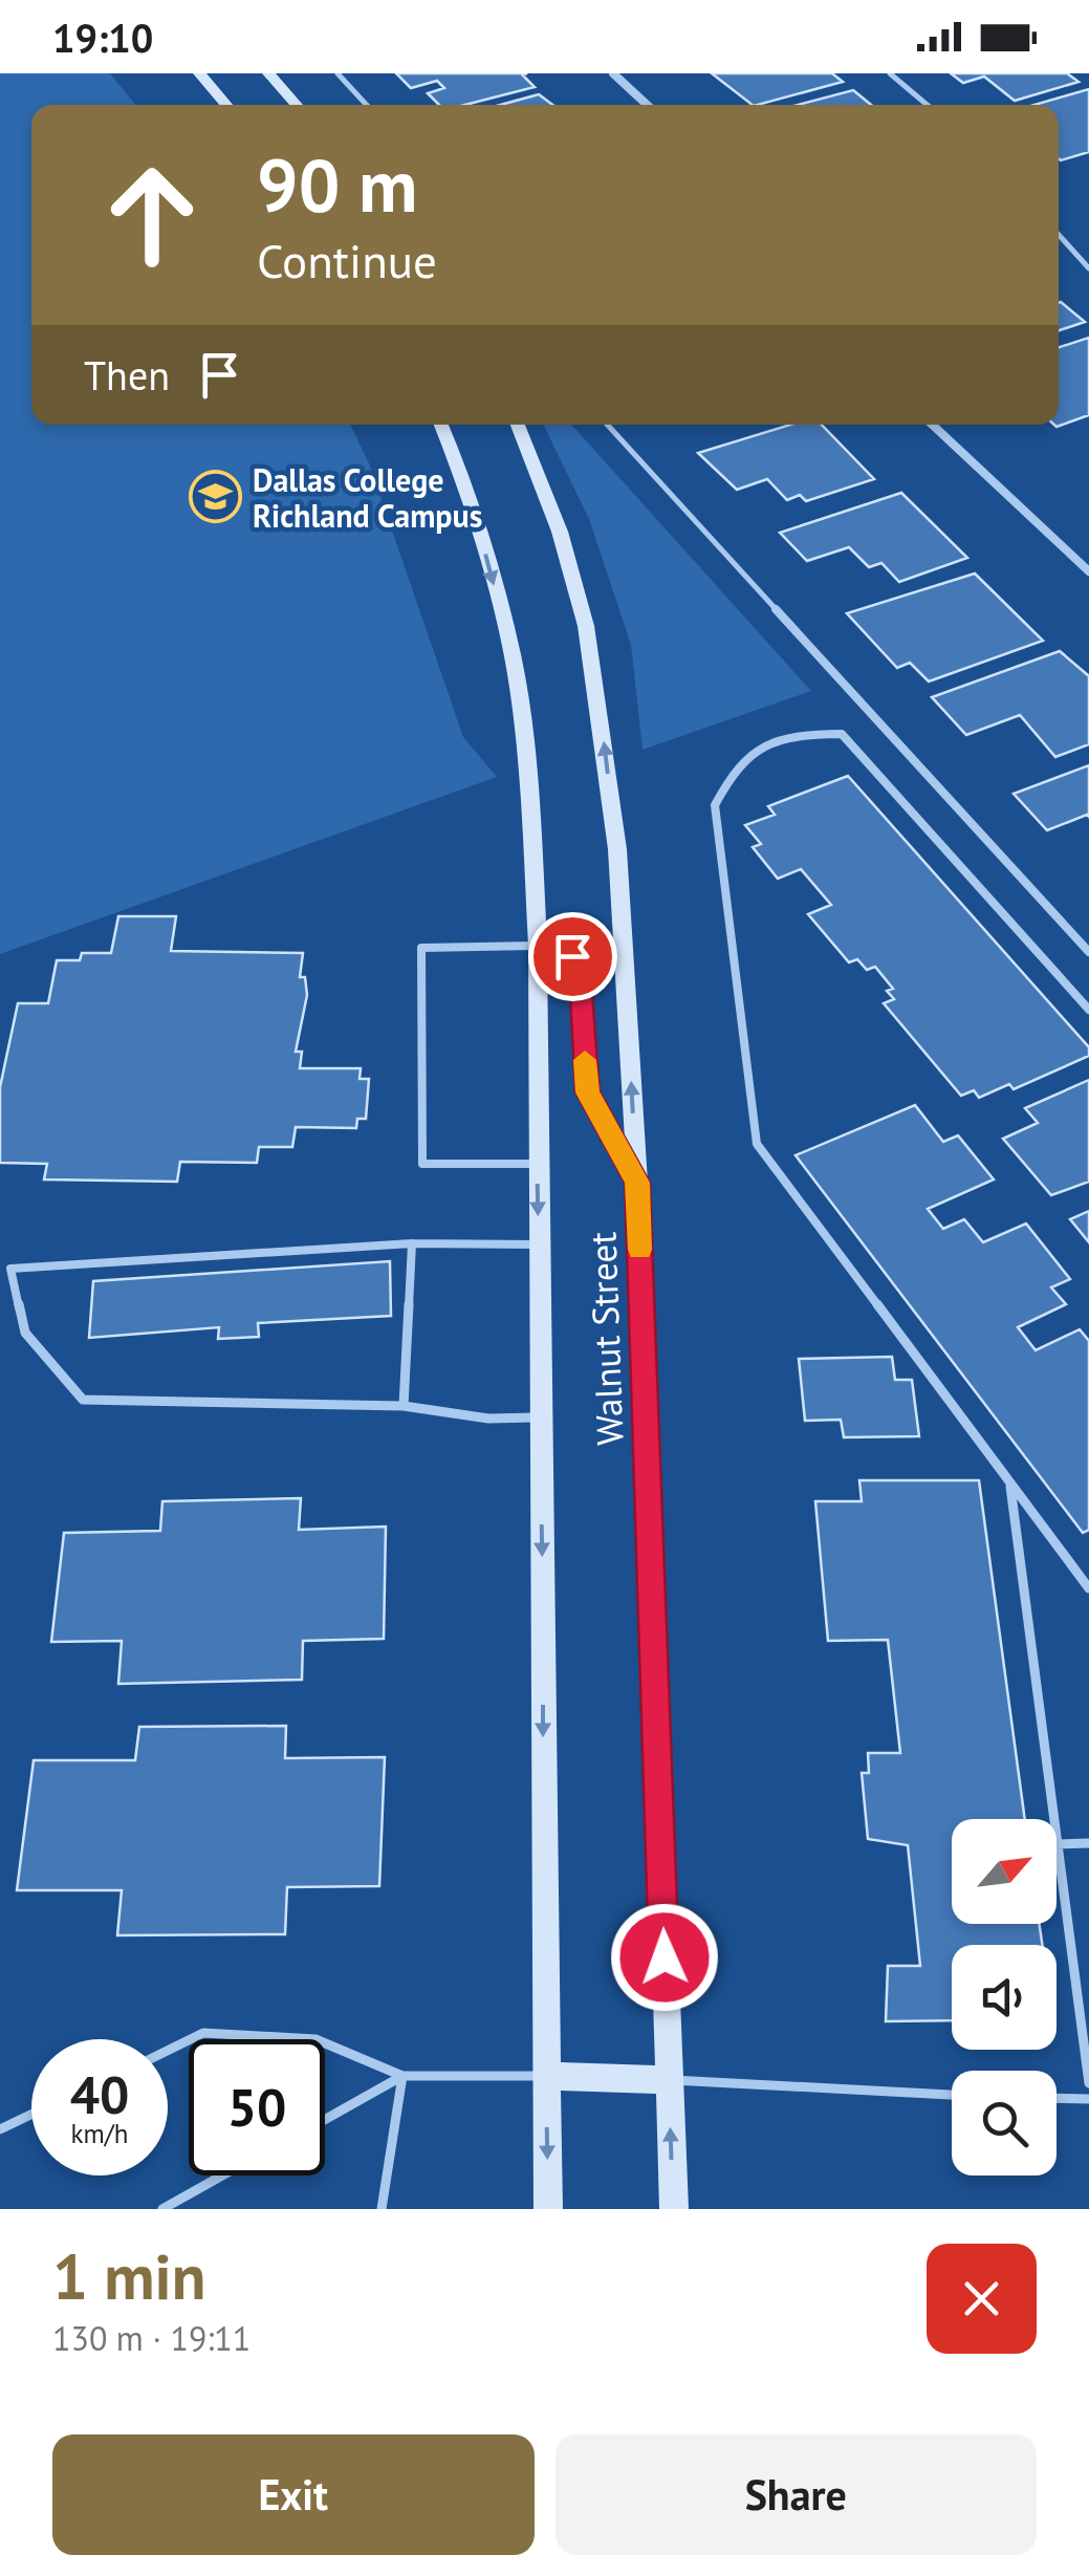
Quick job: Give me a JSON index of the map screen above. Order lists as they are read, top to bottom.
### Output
{
  "streets": {
    "main road": ["Walnut Street"]
  },
  "places": {
    "school or university": ["Dallas College Richland Campus"]
  },
  "north": "top right",
  "page": {
    "status": "19:10",
    "turn": ["90 m", "Continue"],
    "then": "Then",
    "speed": "40 km/h",
    "limit": "50",
    "heading": ["1 min", "130 m · 19:11"],
    "buttons": ["Exit", "Share"]
  }
}
